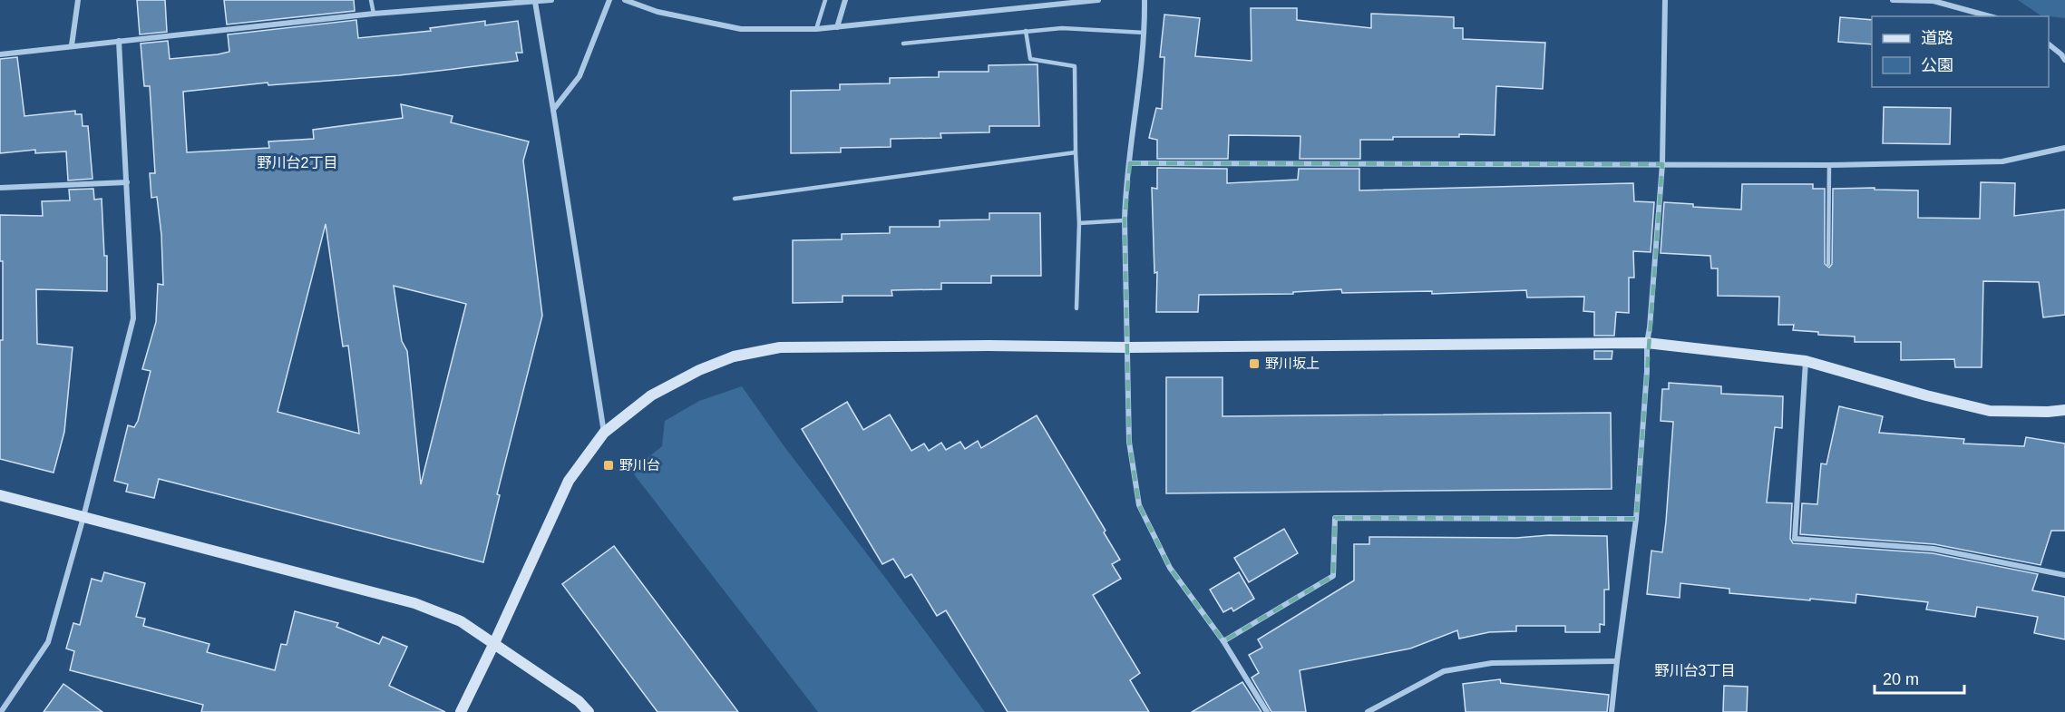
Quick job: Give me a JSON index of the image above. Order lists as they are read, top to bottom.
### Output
{
  "districts": ["野川台2丁目", "野川台3丁目"],
  "places": {
    "transit": ["野川坂上", "野川台"]
  },
  "legend": ["道路", "公園"],
  "scale_bar": "20 m"
}
